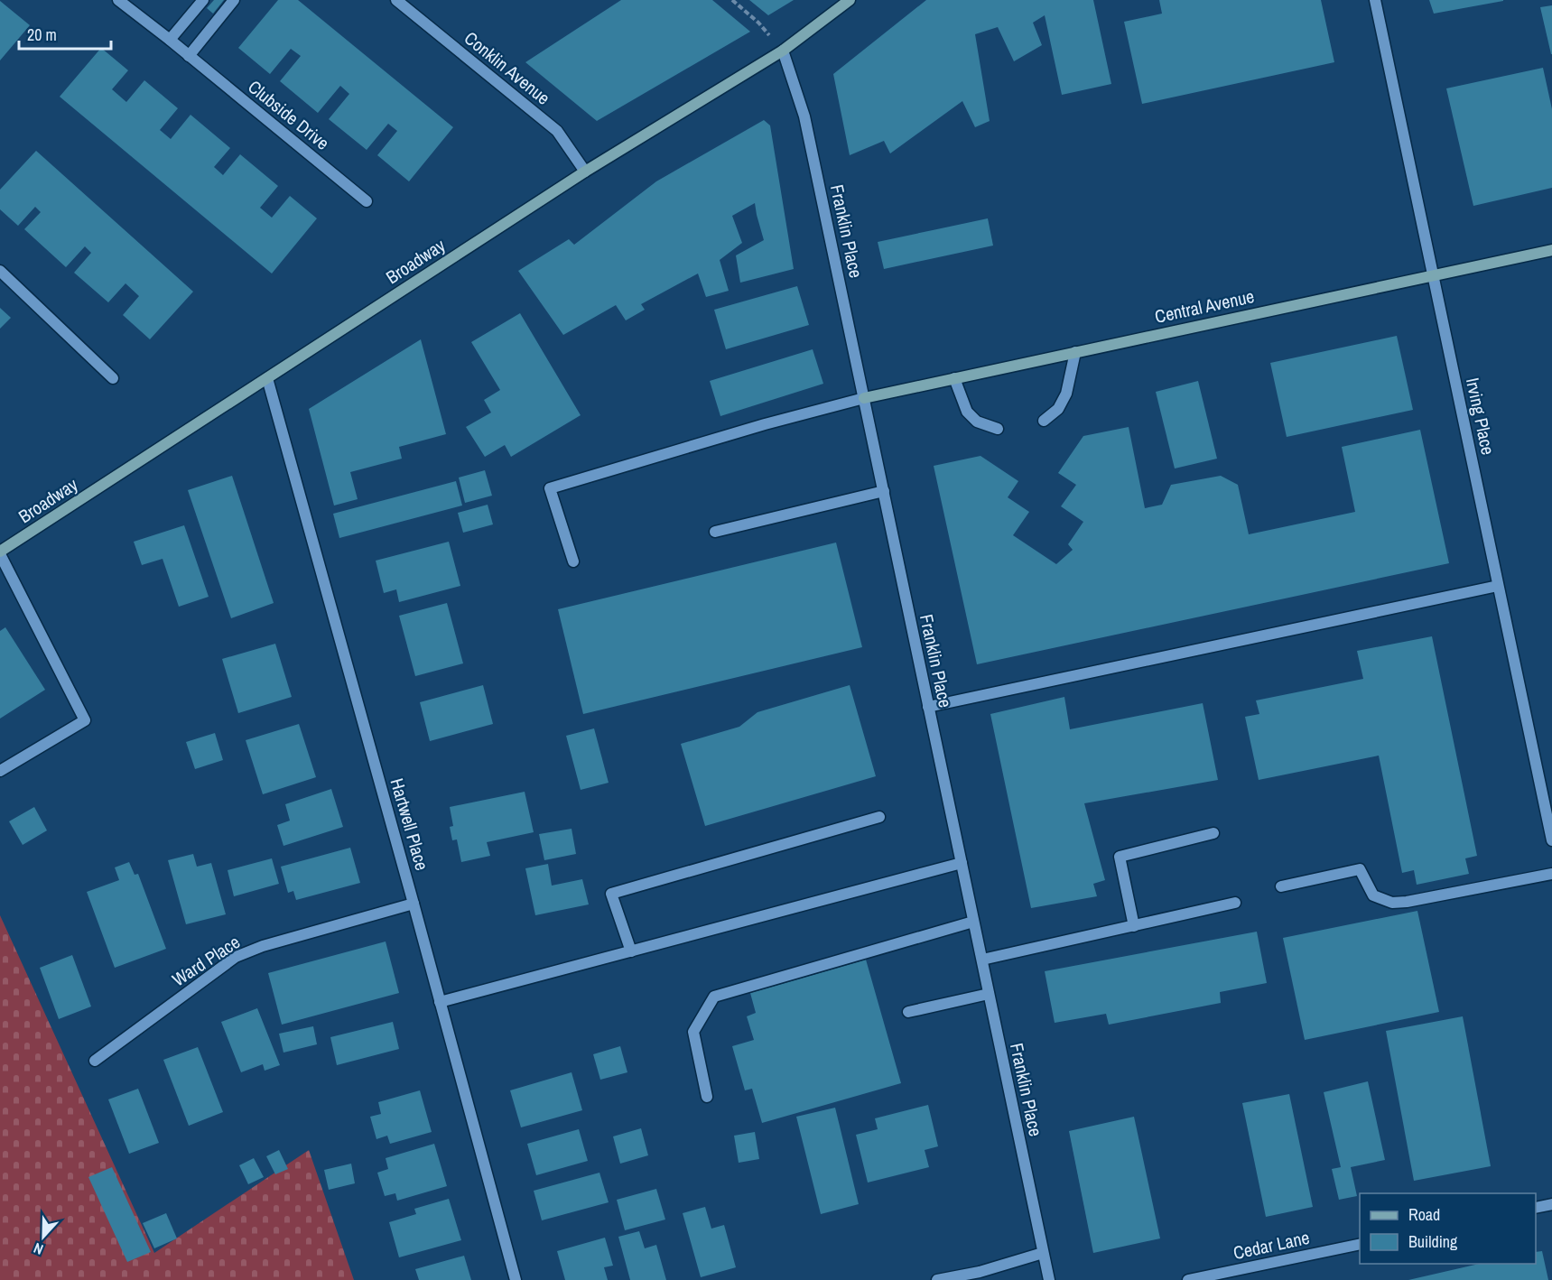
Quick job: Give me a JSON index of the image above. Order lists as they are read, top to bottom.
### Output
{
  "streets": {
    "main road": ["Broadway", "Central Avenue"],
    "street": [
      "Conklin Avenue",
      "Clubside Drive",
      "Franklin Place",
      "Irving Place",
      "Hartwell Place",
      "Ward Place",
      "Cedar Lane"
    ]
  },
  "crossings": [
    ["Conklin Avenue", "Broadway"],
    ["Franklin Place", "Broadway"],
    ["Franklin Place", "Central Avenue"],
    ["Broadway", "Hartwell Place"],
    ["Central Avenue", "Irving Place"],
    ["Hartwell Place", "Ward Place"]
  ],
  "legend": ["Road", "Building"],
  "scale_bar": "20 m",
  "north": "bottom"
}
